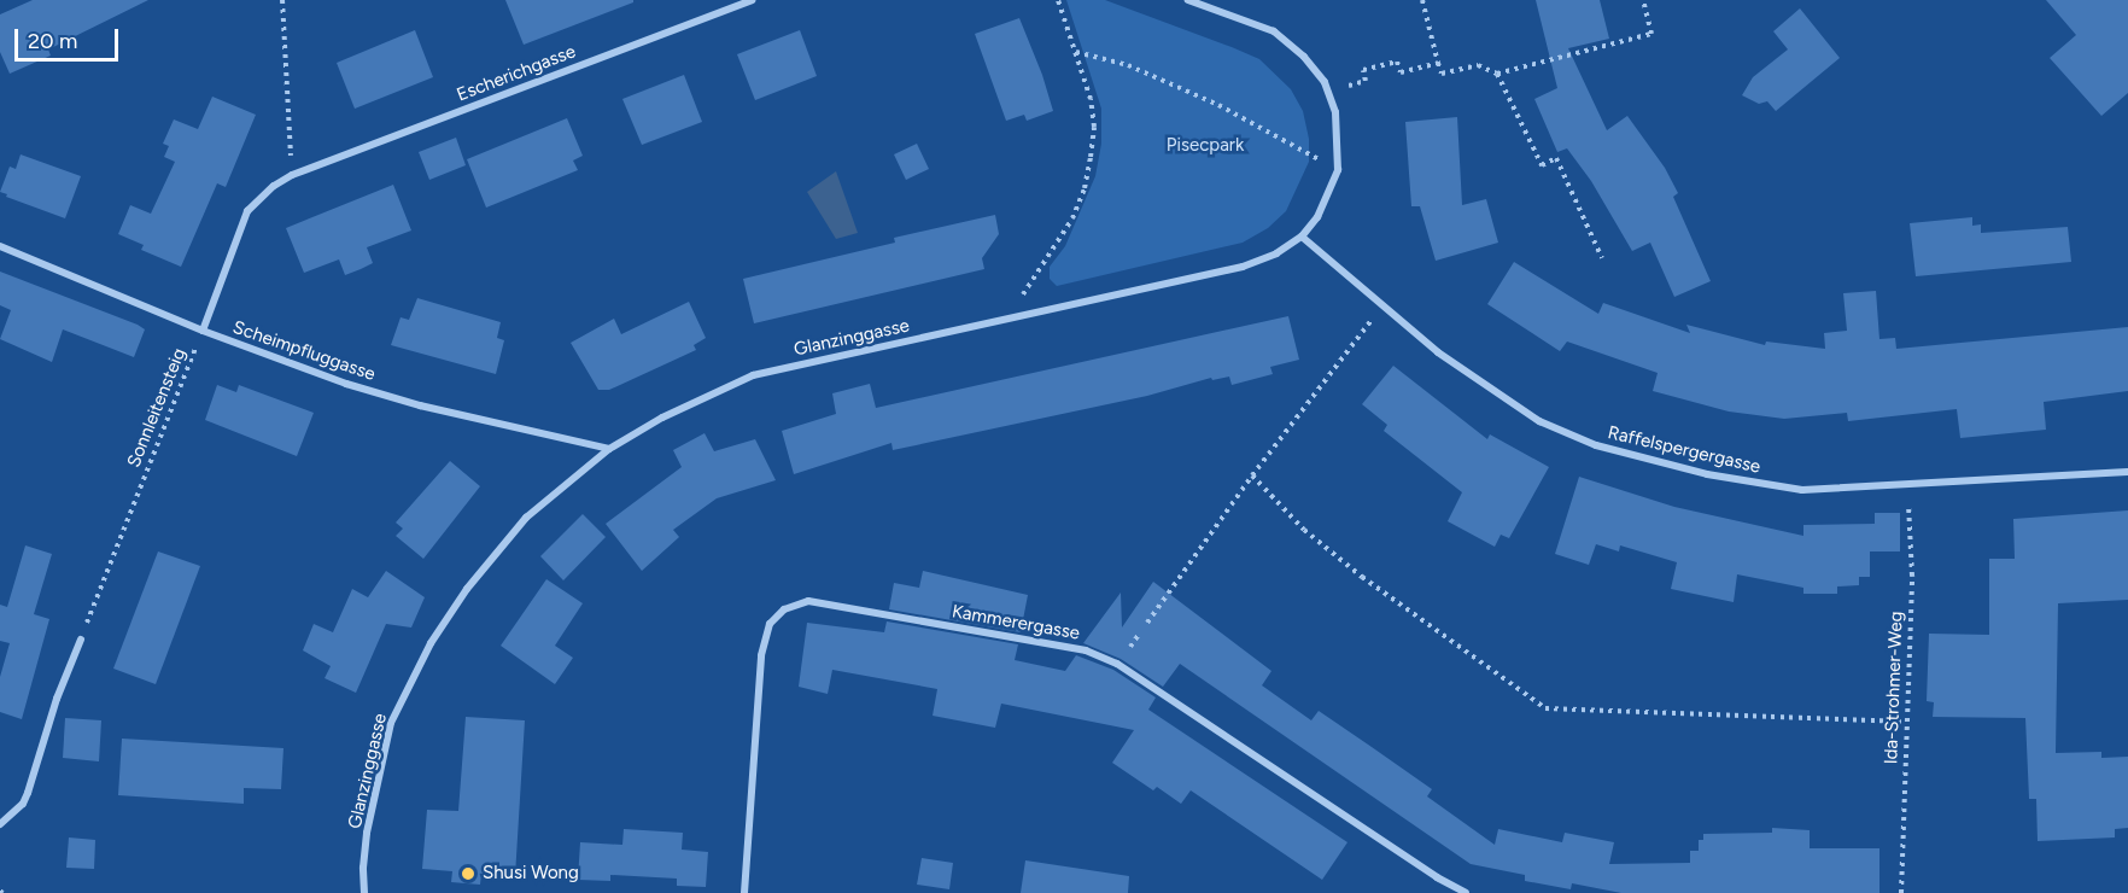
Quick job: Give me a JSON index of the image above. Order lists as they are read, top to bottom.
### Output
{
  "streets": {
    "street": [
      "Escherichgasse",
      "Glanzinggasse",
      "Scheimpfluggasse",
      "Sonnleitensteig",
      "Raffelspergergasse",
      "Kammerergasse"
    ],
    "path": ["Ida-Strohmer-Weg"]
  },
  "crossings": [
    ["Escherichgasse", "Sonnleitensteig"],
    ["Glanzinggasse", "Scheimpfluggasse"],
    ["Glanzinggasse", "Raffelspergergasse"],
    ["Scheimpfluggasse", "Sonnleitensteig"],
    ["Raffelspergergasse", "Ida-Strohmer-Weg"]
  ],
  "parks": ["Pisecpark"],
  "places": ["Shusi Wong"],
  "scale_bar": "20 m"
}
